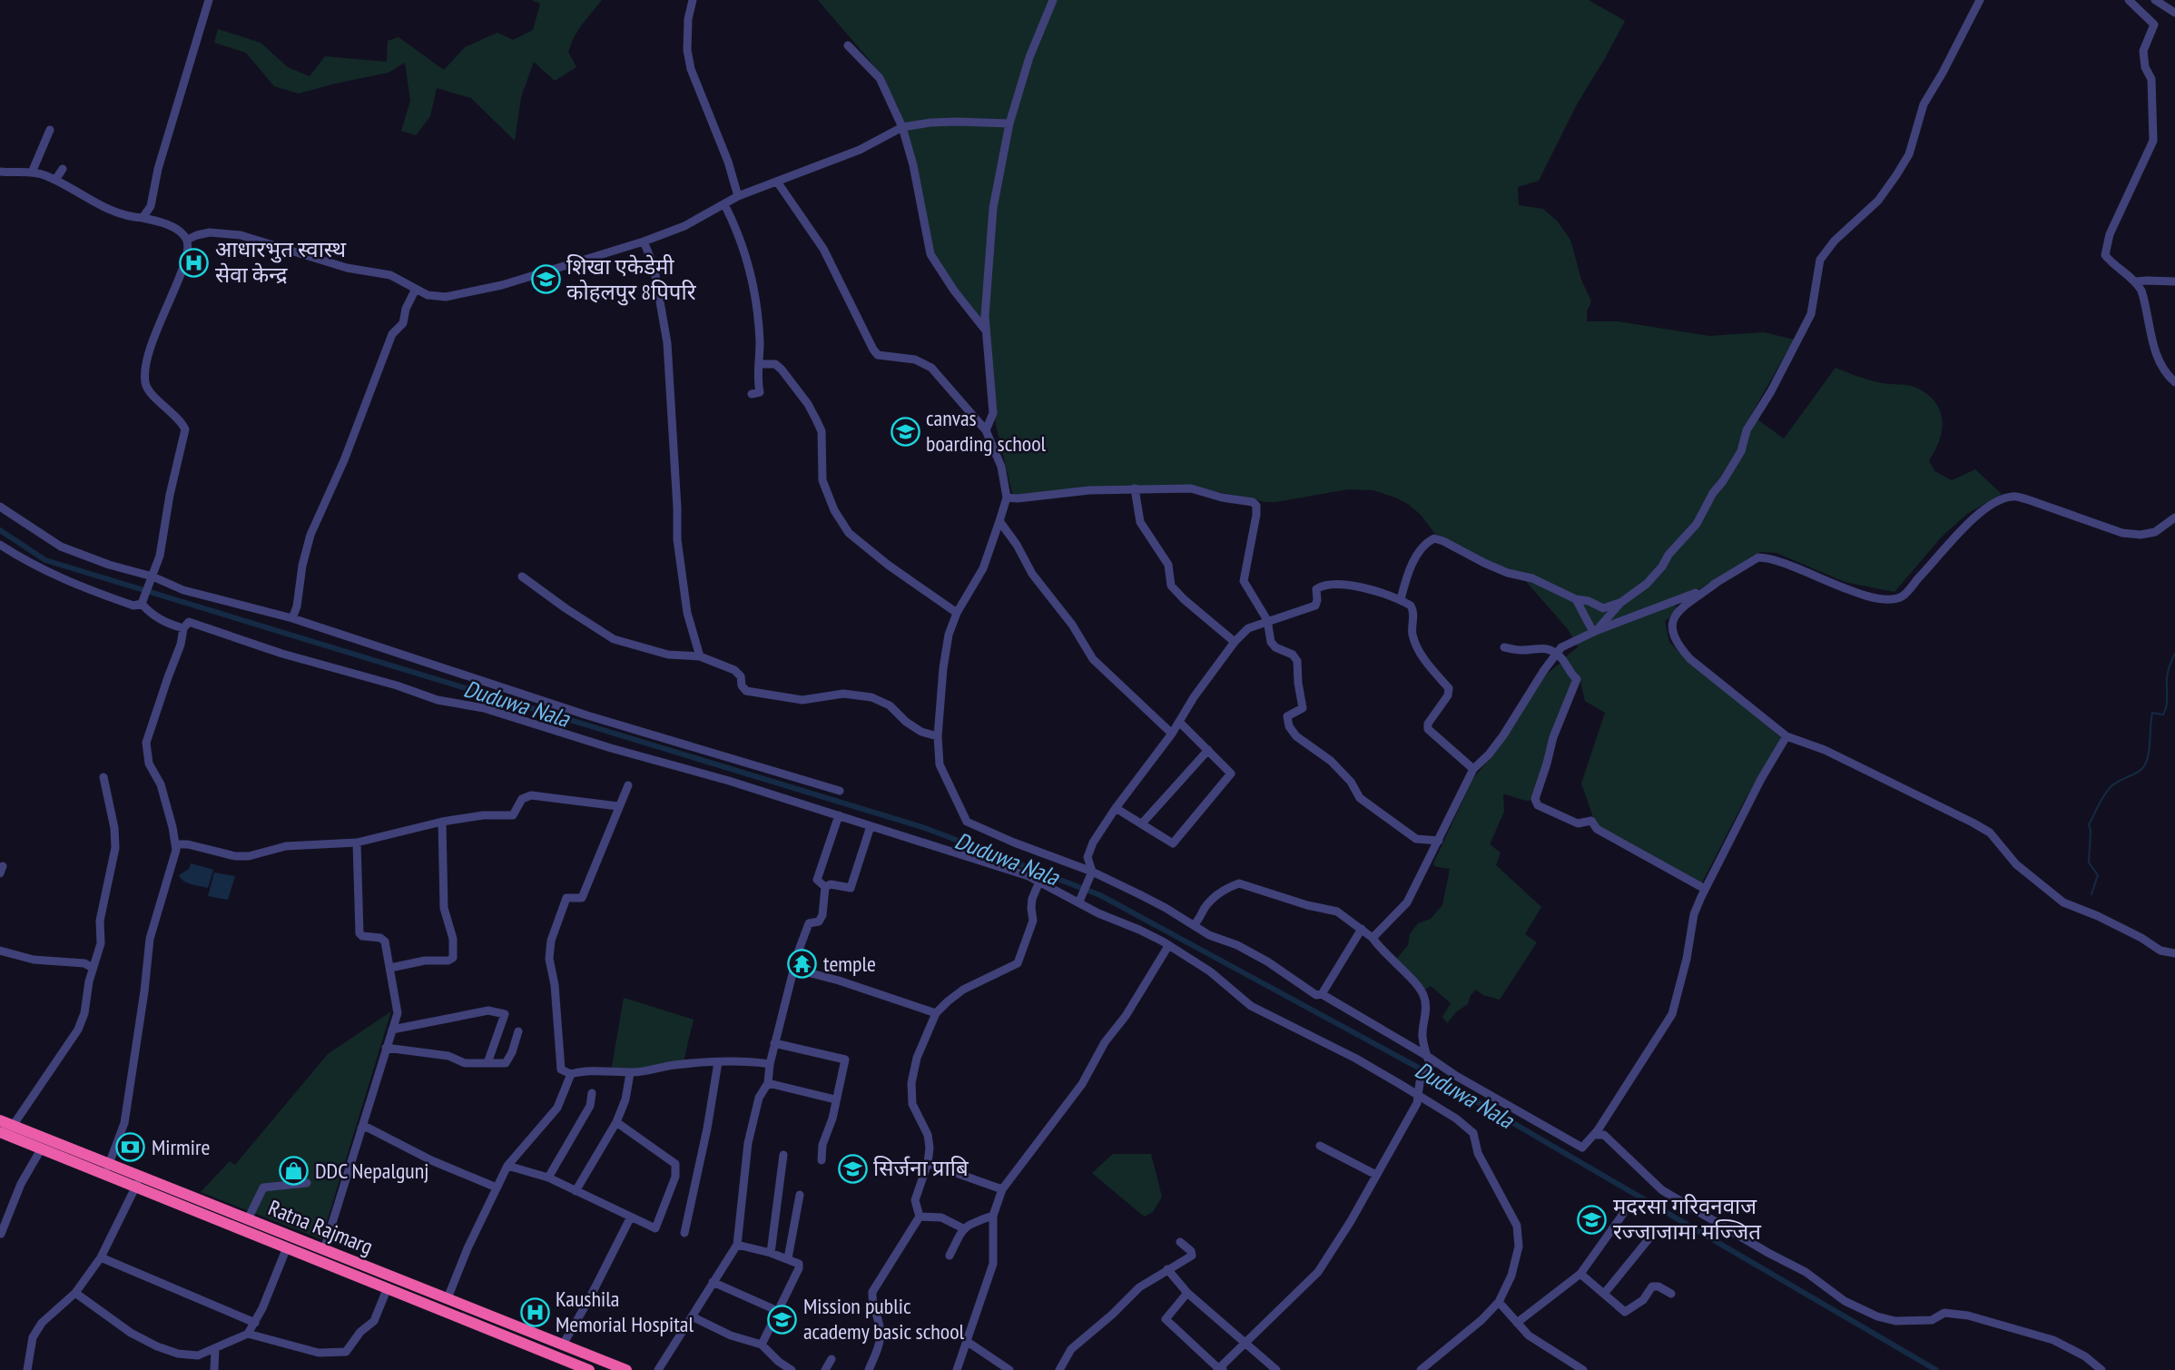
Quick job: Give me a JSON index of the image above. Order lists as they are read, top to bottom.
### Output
{
  "streets": {
    "highway": ["Ratna Rajmarg"]
  },
  "water": ["Duduwa Nala"],
  "places": {
    "hospital": ["आधारभुत स्वास्थ सेवा केन्द्र", "Kaushila Memorial Hospital"],
    "school or university": [
      "शिखा एकेडेमी कोहलपुर 8पिपरि",
      "canvas boarding school",
      "सिर्जना प्राबि",
      "मदरसा गरिवनवाज रज्जाजामा मज्जित",
      "Mission public academy basic school"
    ],
    "temple": ["temple"],
    "bank": ["Mirmire"],
    "shop": ["DDC Nepalgunj"]
  }
}
